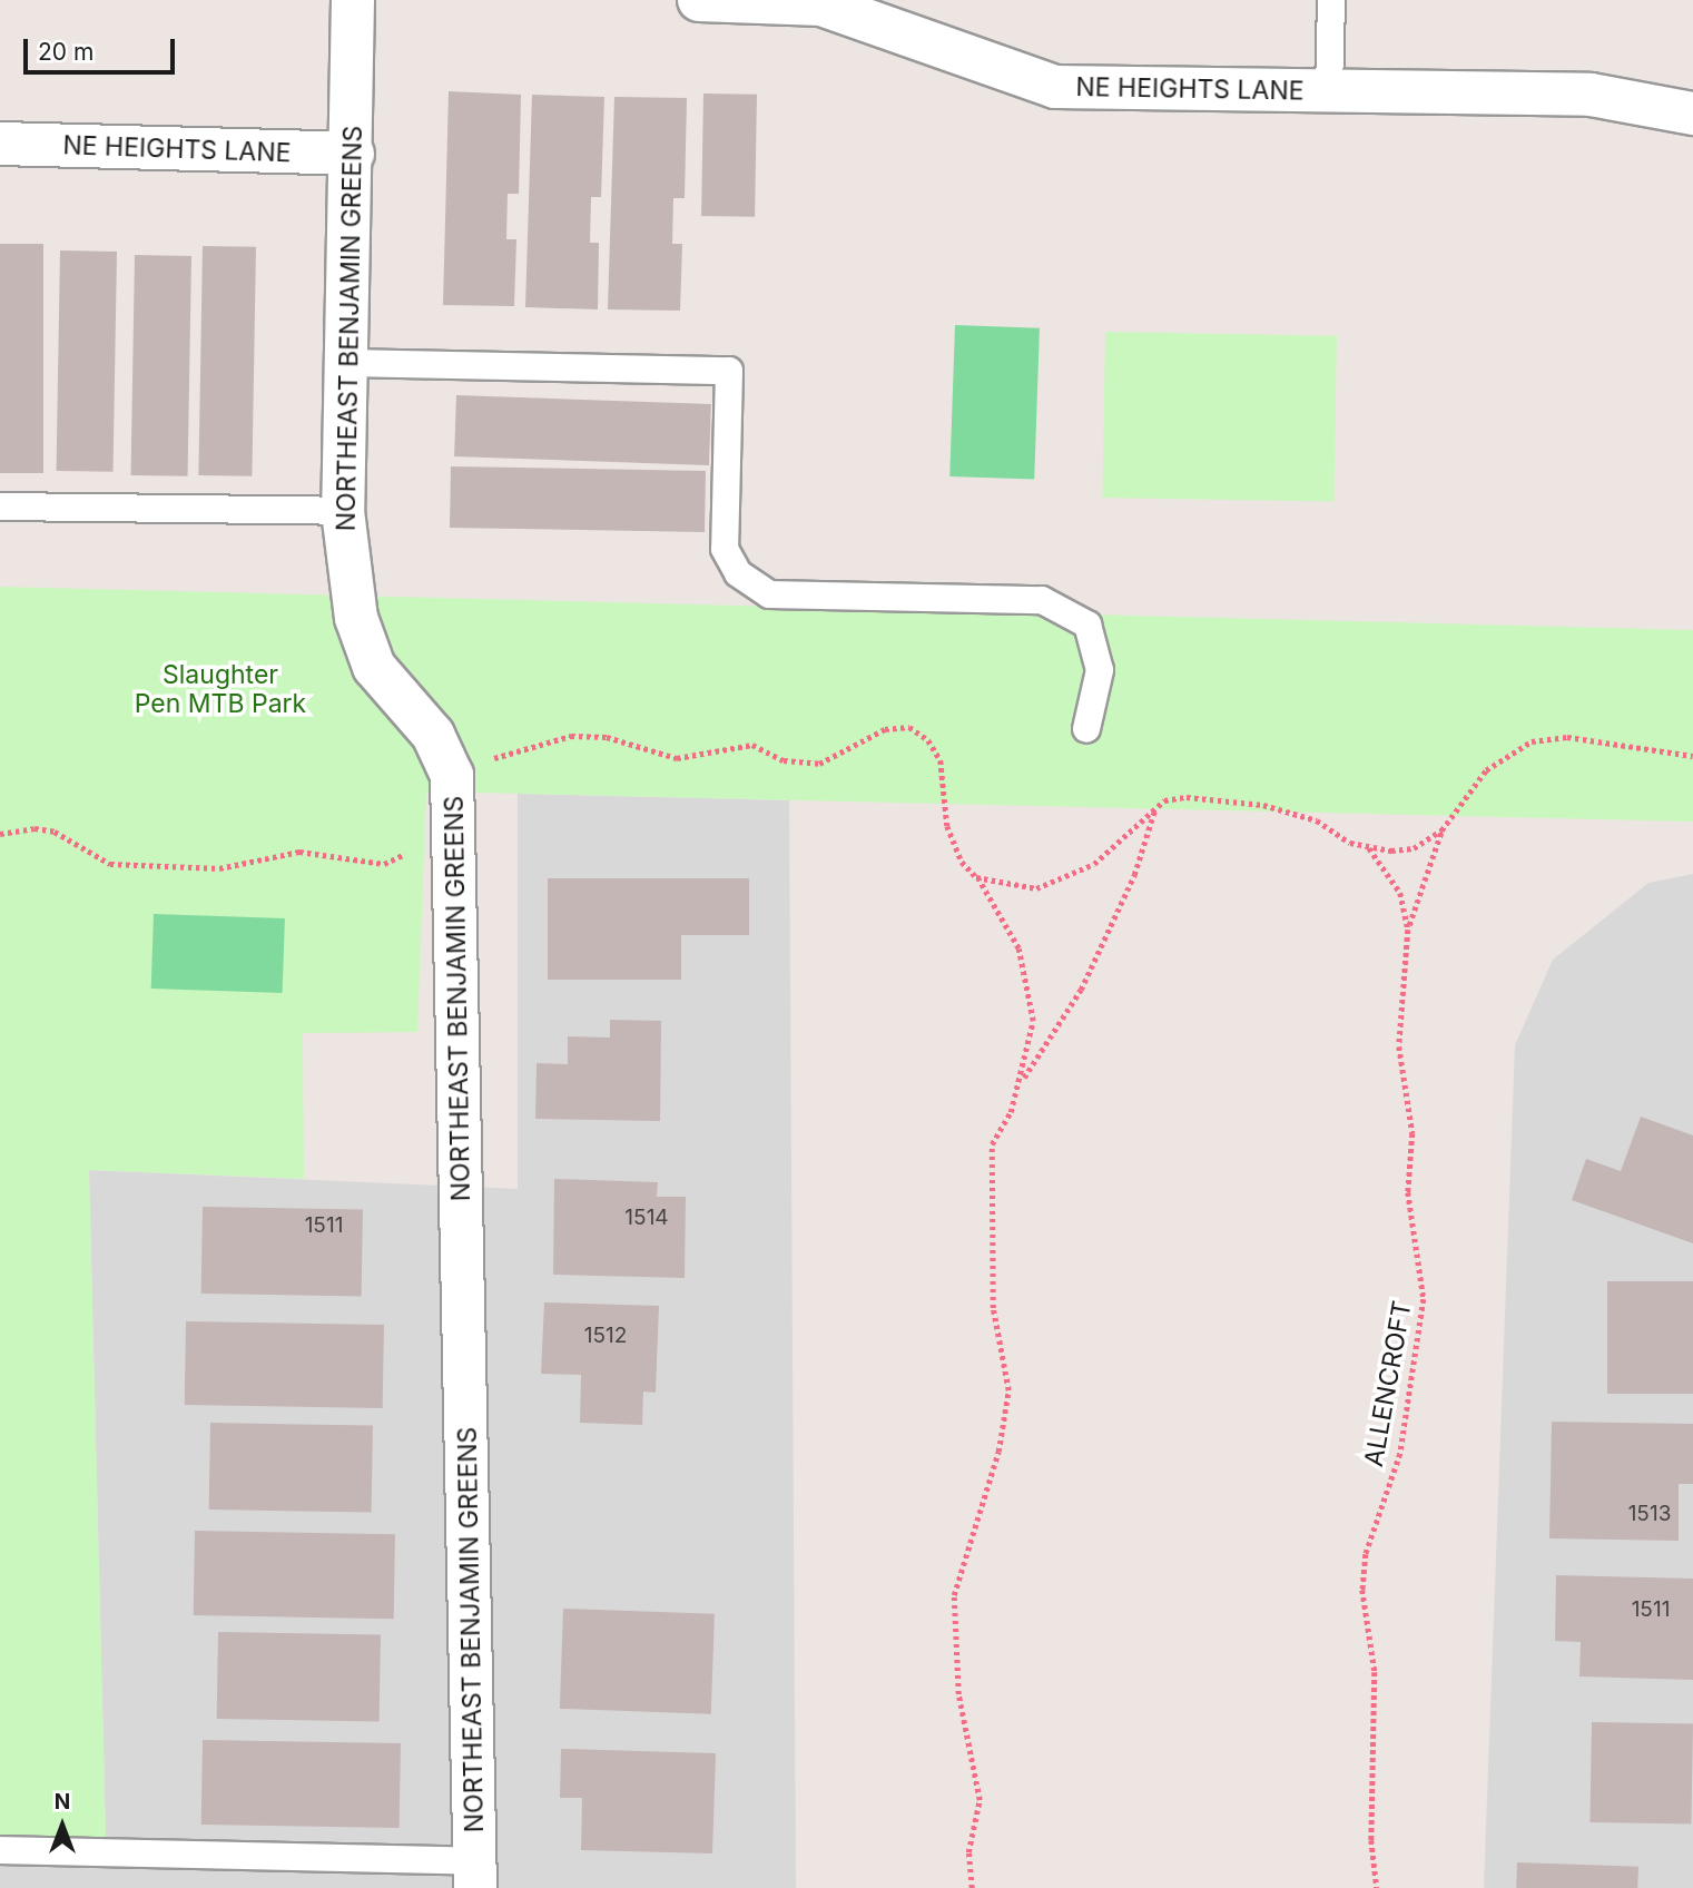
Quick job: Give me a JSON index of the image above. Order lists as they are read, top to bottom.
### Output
{
  "streets": {
    "street": ["NE HEIGHTS LANE", "NORTHEAST BENJAMIN GREENS"],
    "path": ["ALLENCROFT"]
  },
  "crossings": [
    ["NE HEIGHTS LANE", "NORTHEAST BENJAMIN GREENS"]
  ],
  "parks": ["Slaughter Pen MTB Park"],
  "house_numbers": [
    "1514",
    "1511",
    "1512",
    "1513",
    "1511"
  ],
  "scale_bar": "20 m",
  "north": "top"
}
